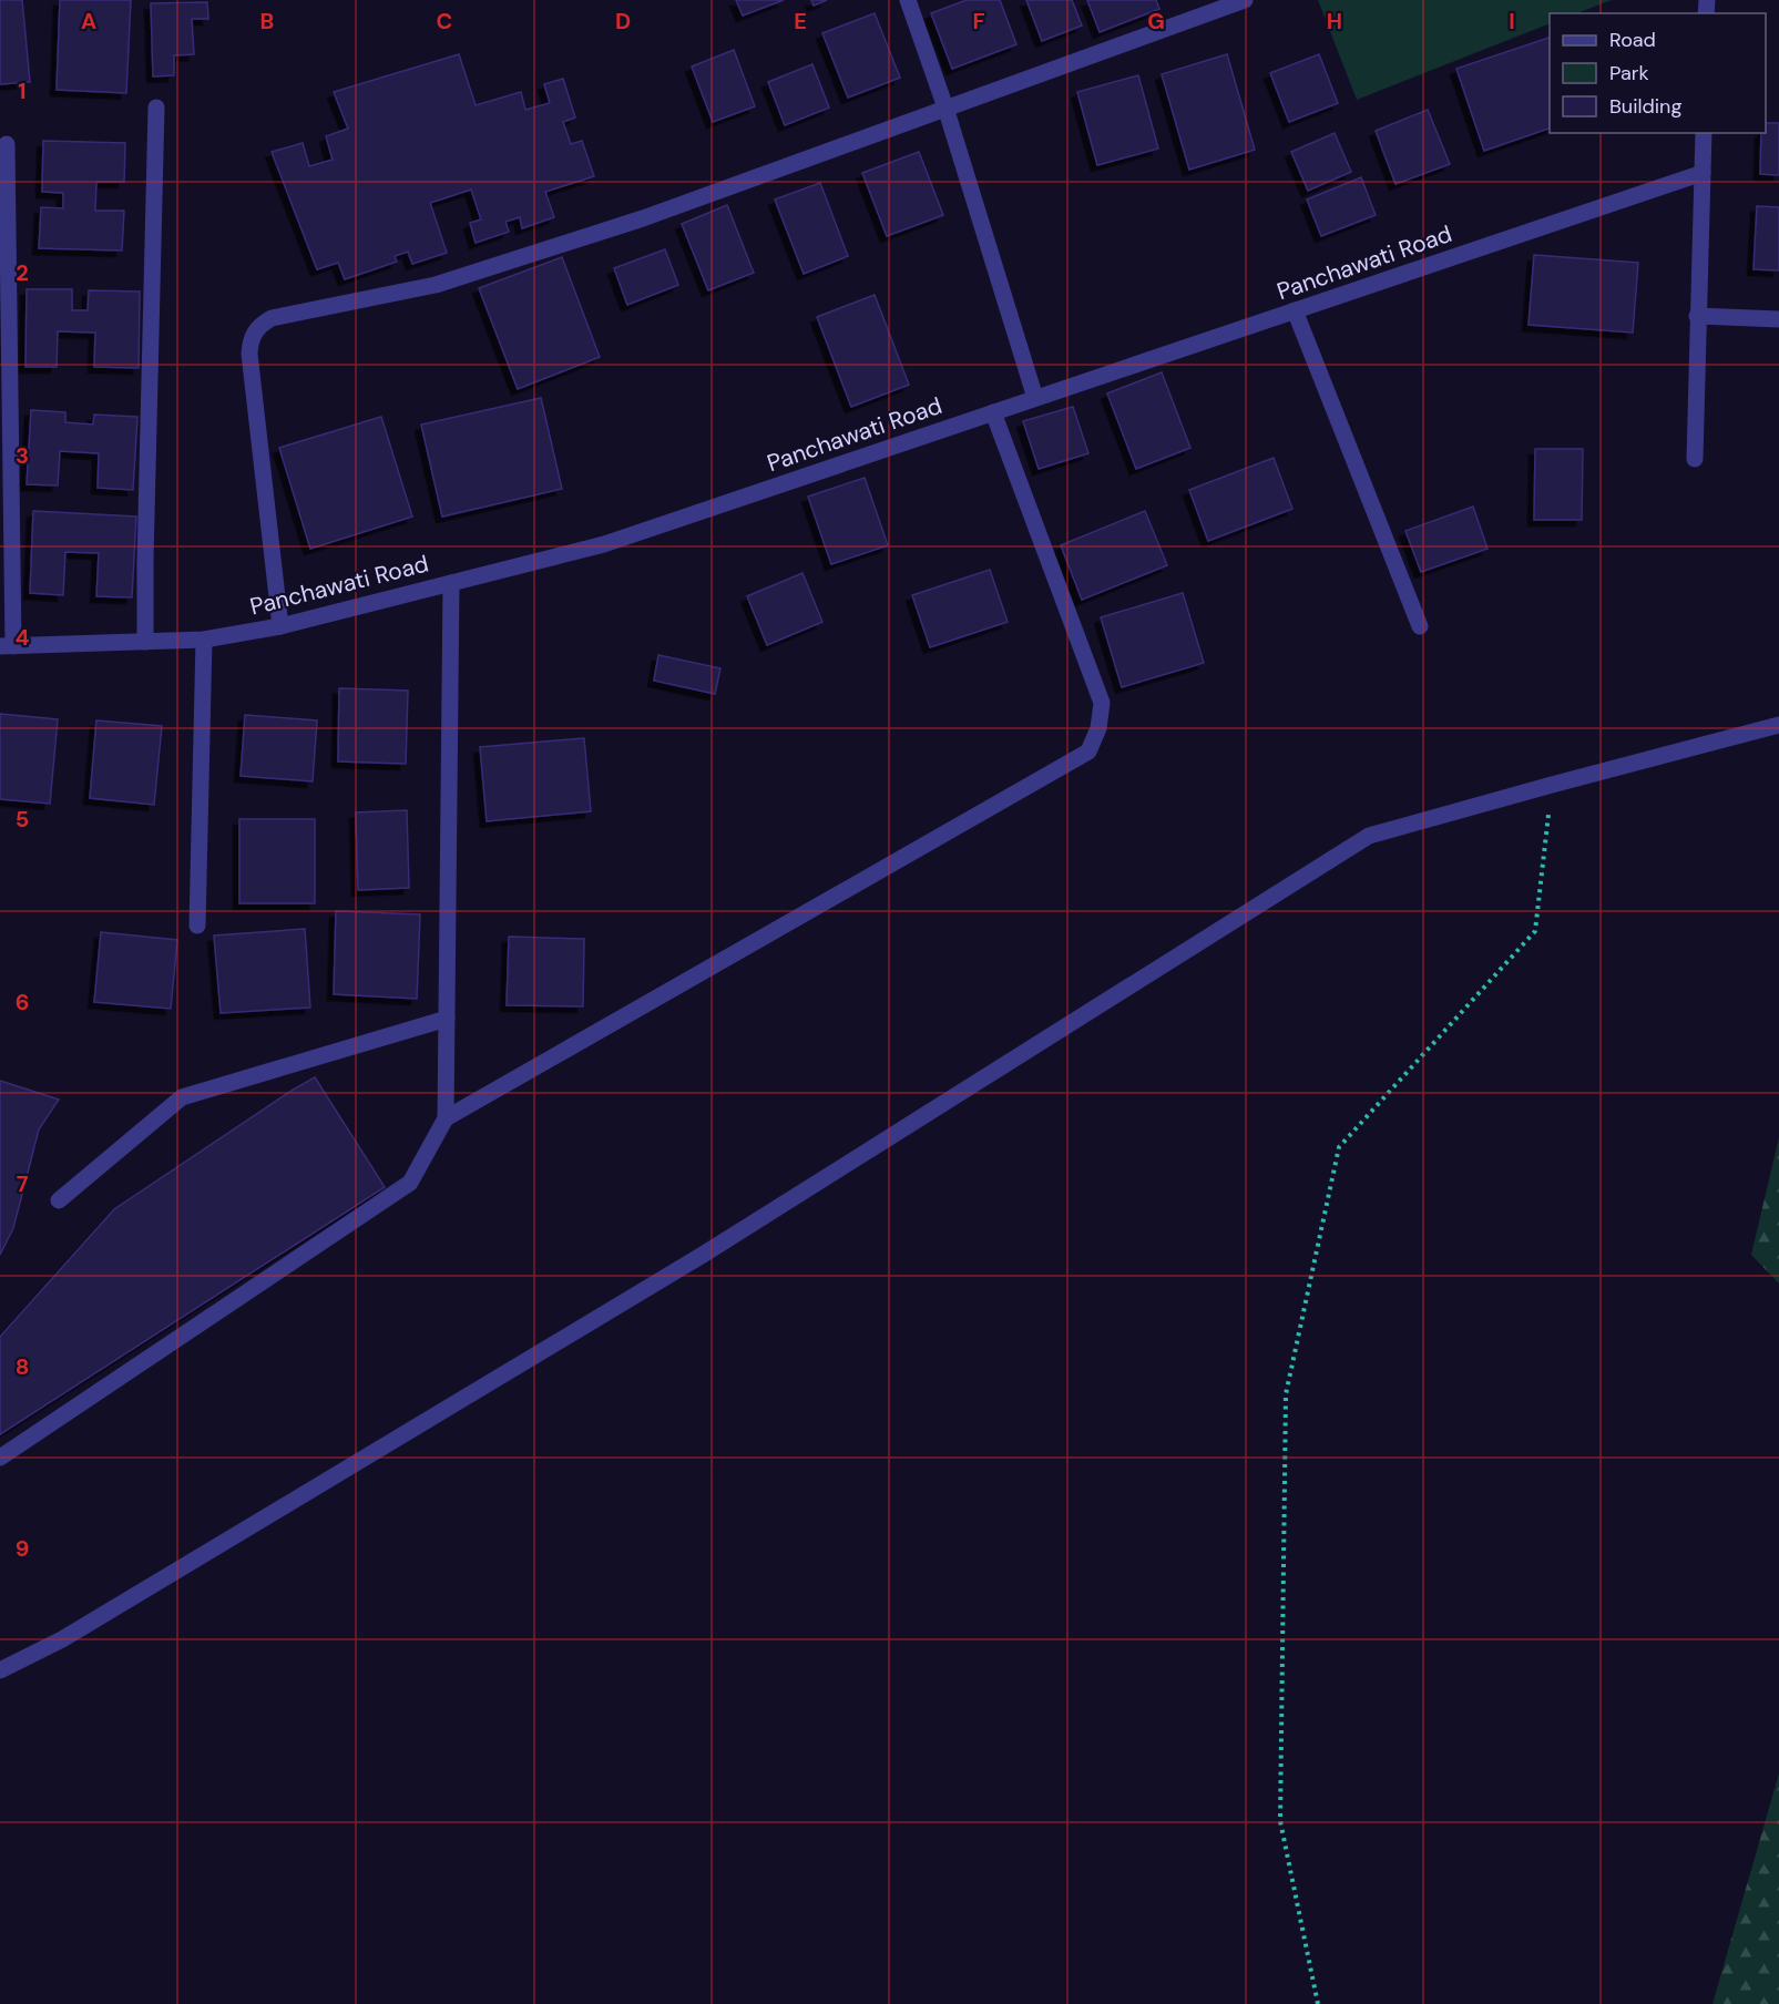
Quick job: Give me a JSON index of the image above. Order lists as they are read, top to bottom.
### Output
{
  "streets": {
    "street": ["Panchawati Road"]
  },
  "legend": ["Road", "Park", "Building"],
  "grid": {
    "columns": [
      "A",
      "B",
      "C",
      "D",
      "E",
      "F",
      "G",
      "H",
      "I"
    ],
    "rows": [
      "1",
      "2",
      "3",
      "4",
      "5",
      "6",
      "7",
      "8",
      "9"
    ]
  }
}
